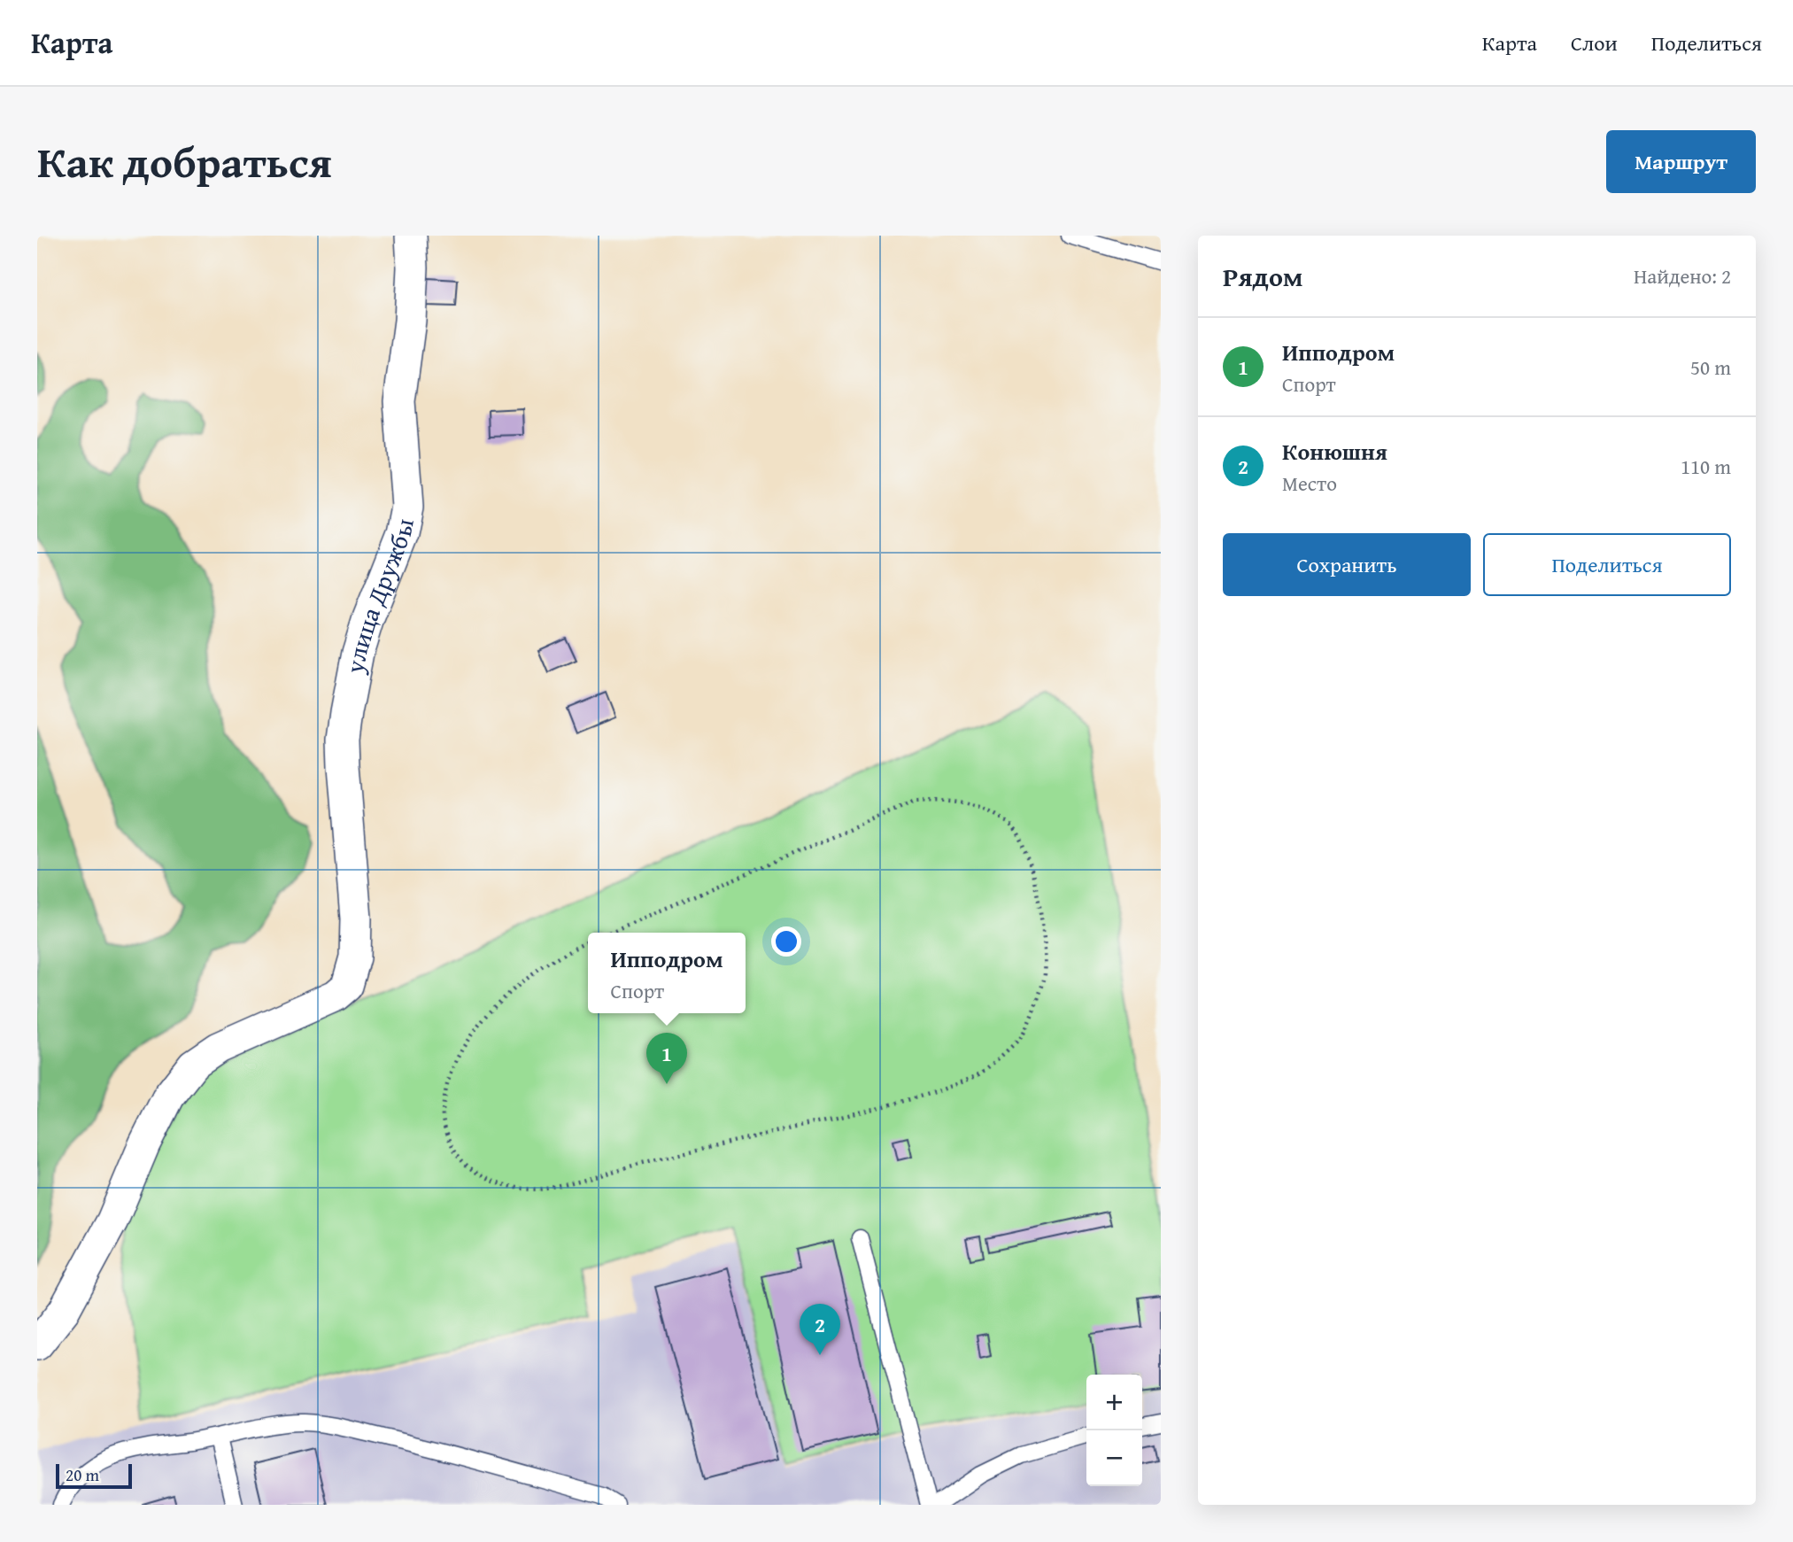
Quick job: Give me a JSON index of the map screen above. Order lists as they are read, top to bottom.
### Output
{
  "streets": {
    "street": ["улица Дружбы"]
  },
  "scale_bar": "20 m",
  "page": {
    "header": "Карта",
    "nav": ["Карта", "Слои", "Поделиться"],
    "title": "Как добраться",
    "buttons": [
      "Маршрут",
      ["Сохранить", "Поделиться"]
    ],
    "heading": ["Рядом", "Найдено: 2"],
    "list": [
      {
        "mark": "1",
        "name": "Ипподром",
        "note": "Спорт",
        "value": "50 m"
      },
      {
        "mark": "2",
        "name": "Конюшня",
        "note": "Место",
        "value": "110 m"
      }
    ],
    "popup": ["Ипподром", "Спорт"],
    "pins": ["1", "2"],
    "map_buttons": ["+", "−"],
    "scale": "20 m"
  }
}
